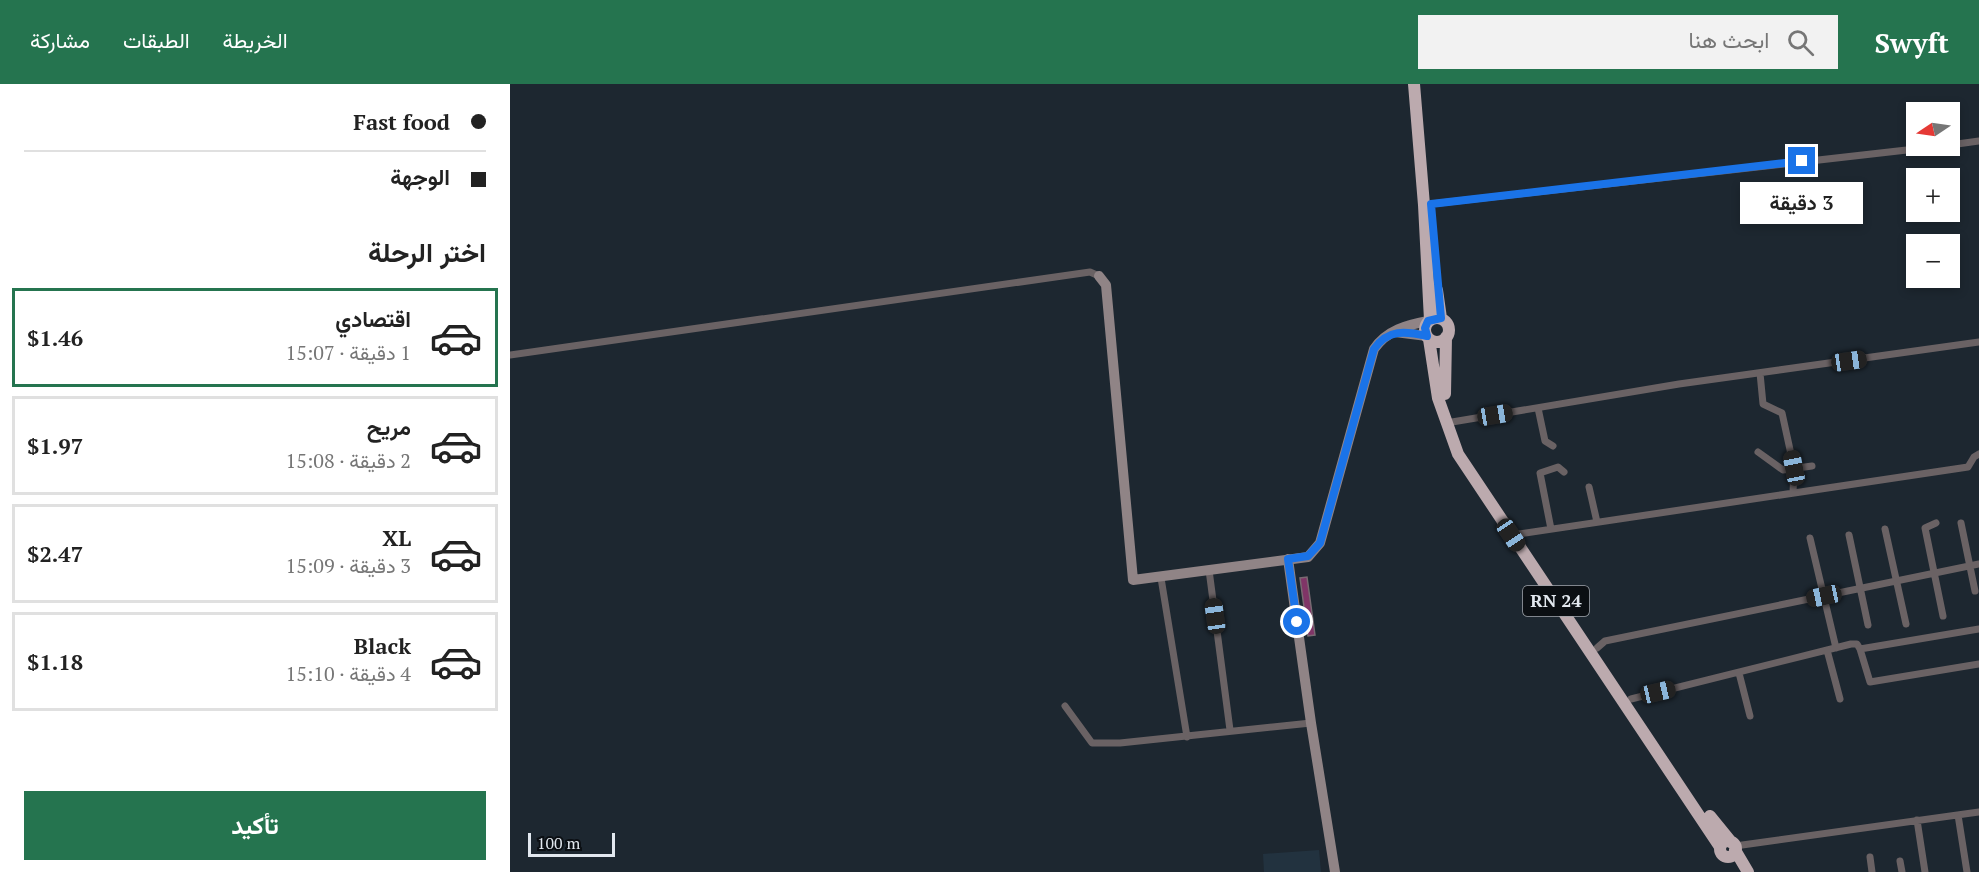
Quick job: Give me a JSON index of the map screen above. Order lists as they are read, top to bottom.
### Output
{
  "streets": {
    "highway": ["RN 24"]
  },
  "scale_bar": "100 m",
  "north": "left",
  "page": {
    "header": "Swyft",
    "search": "ابحث هنا",
    "nav": ["الخريطة", "الطبقات", "مشاركة"],
    "banner": ["Fast food", "الوجهة"],
    "map_buttons": ["+", "−"],
    "bubble": "3 دقيقة",
    "heading": "اختر الرحلة",
    "list": [
      {
        "name": "اقتصادي",
        "note": "1 دقيقة · 15:07",
        "value": "$1.46"
      },
      {
        "name": "مريح",
        "note": "2 دقيقة · 15:08",
        "value": "$1.97"
      },
      {
        "name": "XL",
        "note": "3 دقيقة · 15:09",
        "value": "$2.47"
      },
      {
        "name": "Black",
        "note": "4 دقيقة · 15:10",
        "value": "$1.18"
      }
    ],
    "buttons": "تأكيد",
    "scale": "100 m"
  }
}
